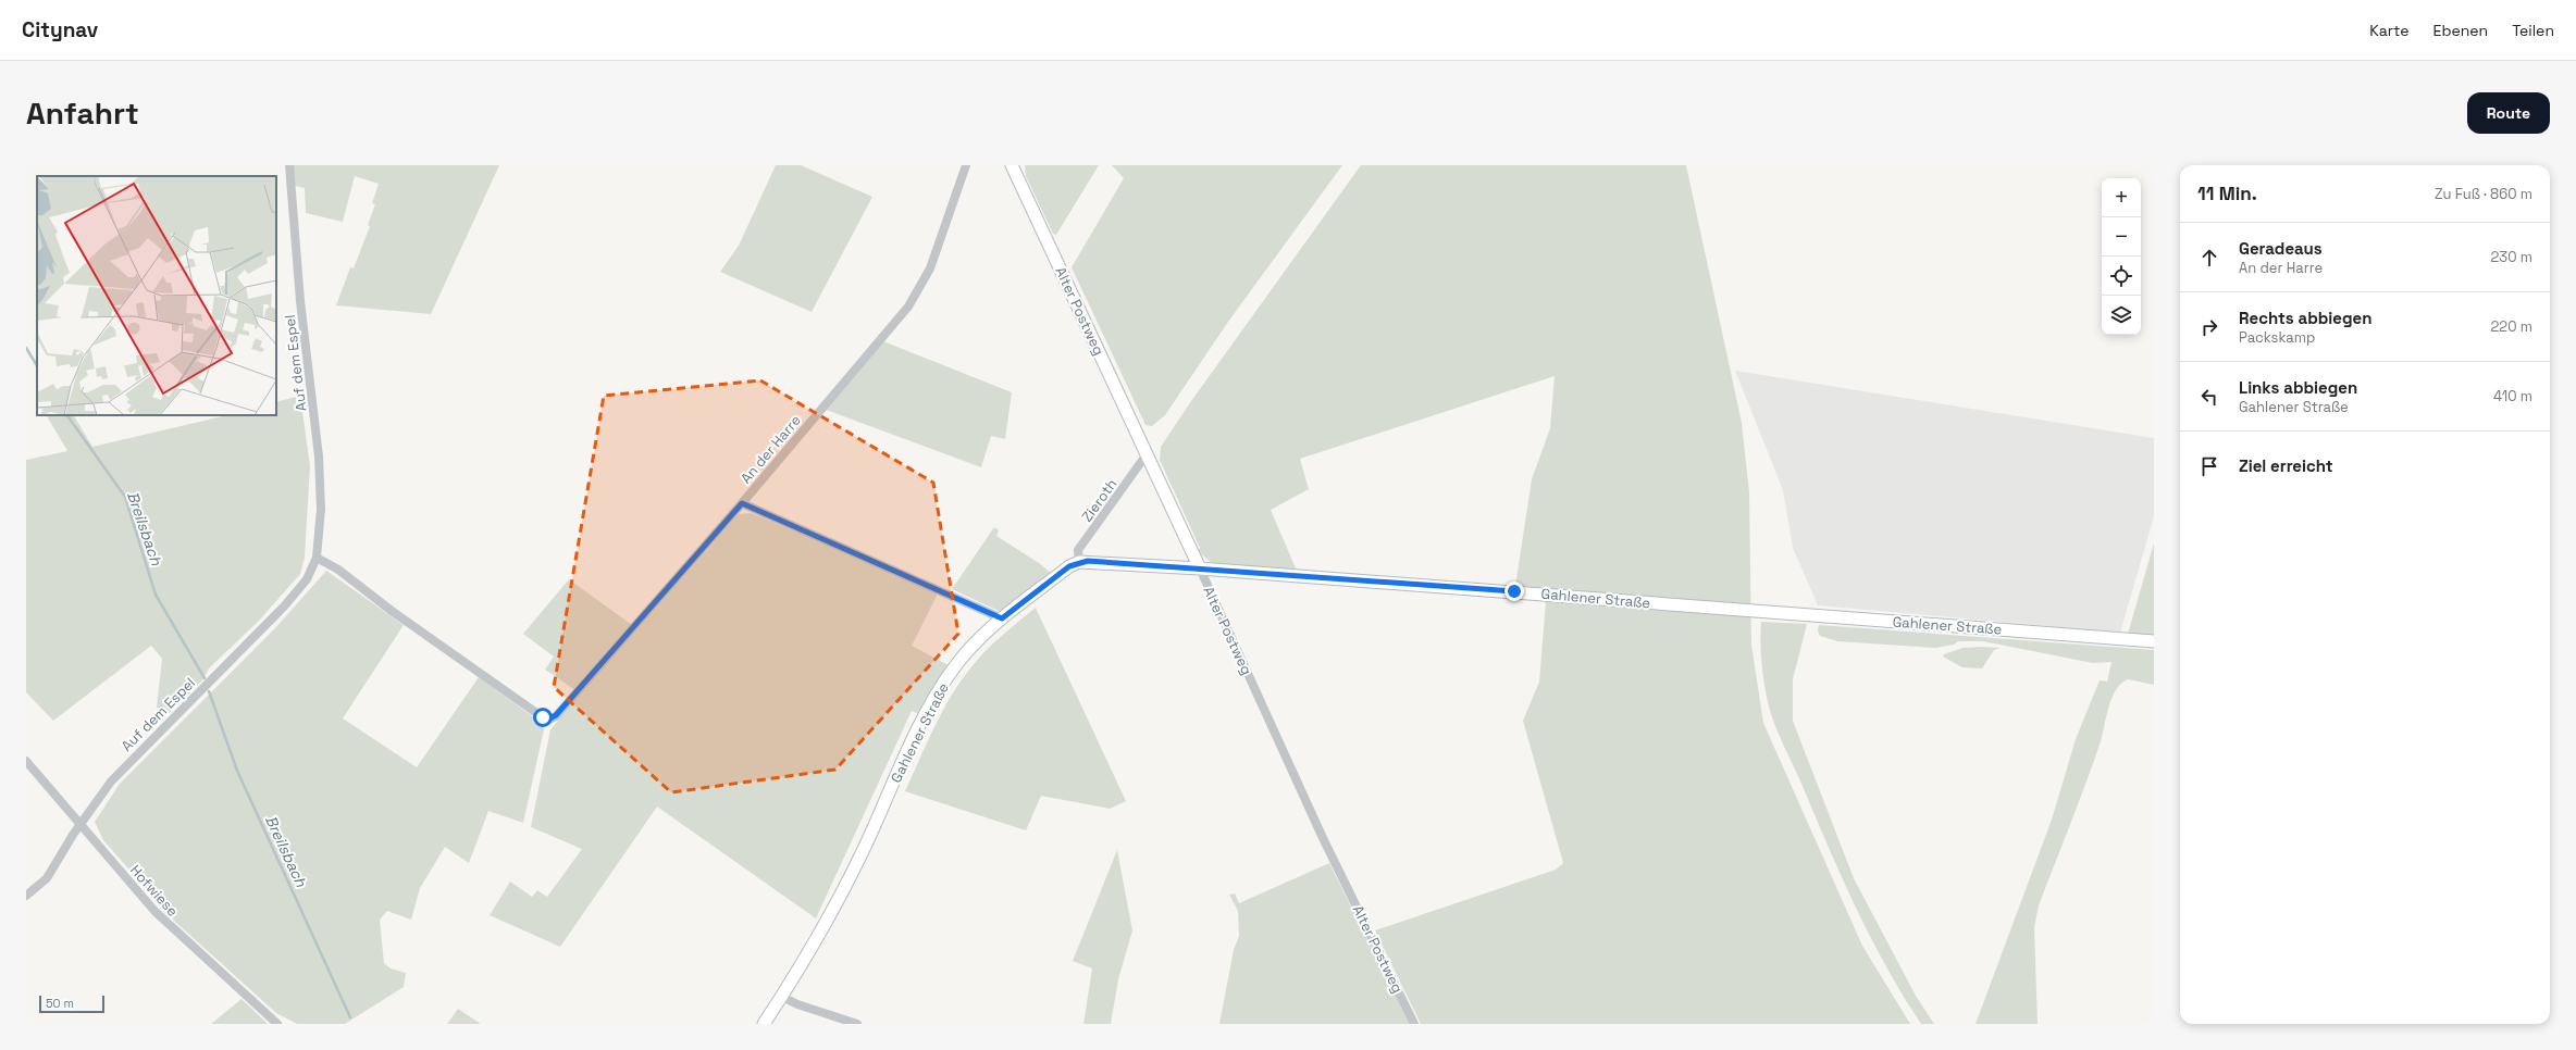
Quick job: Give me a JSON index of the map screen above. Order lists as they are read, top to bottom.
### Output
{
  "streets": {
    "main road": ["Alter Postweg", "Gahlener Straße"],
    "street": [
      "Auf dem Espel",
      "An der Harre",
      "Zieroth",
      "Hofwiese"
    ]
  },
  "crossings": [
    ["Alter Postweg", "Zieroth"],
    ["Alter Postweg", "Gahlener Straße"],
    ["Auf dem Espel", "An der Harre"],
    ["Auf dem Espel", "Hofwiese"],
    ["Zieroth", "Gahlener Straße"]
  ],
  "water": ["Breilsbach"],
  "scale_bar": "50 m",
  "page": {
    "header": "Citynav",
    "nav": ["Karte", "Ebenen", "Teilen"],
    "buttons": "Route",
    "title": "Anfahrt",
    "heading": ["11 Min.", "Zu Fuß · 860 m"],
    "map_buttons": ["+", "−"],
    "list": [
      ["Geradeaus", "An der Harre", "230 m"],
      ["Rechts abbiegen", "Packskamp", "220 m"],
      ["Links abbiegen", "Gahlener Straße", "410 m"],
      "Ziel erreicht"
    ],
    "scale": "50 m"
  }
}
